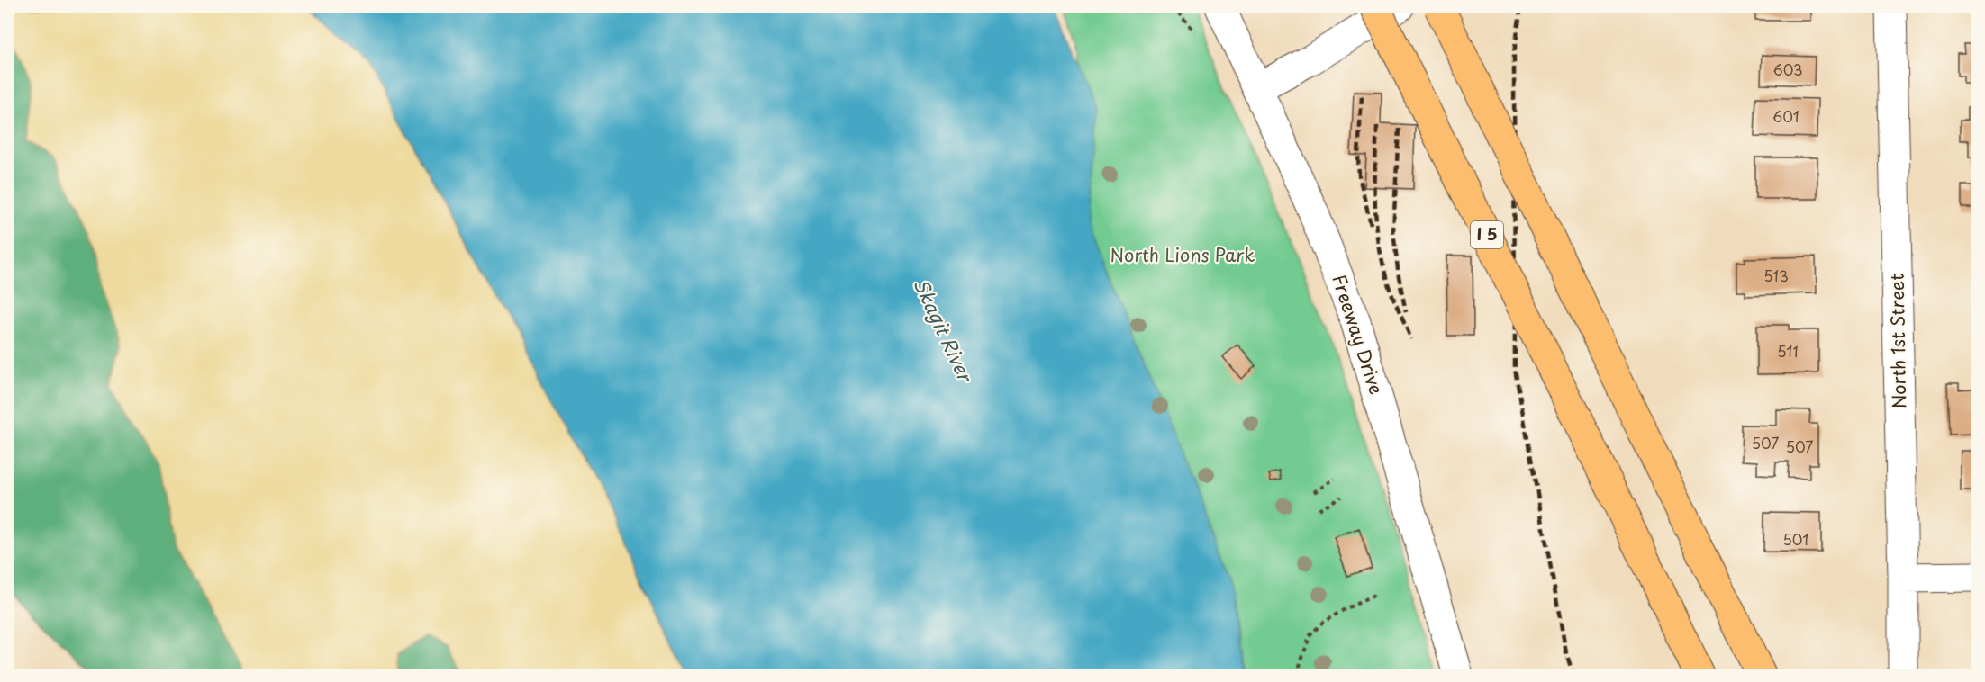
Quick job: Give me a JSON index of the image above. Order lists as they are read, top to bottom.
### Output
{
  "streets": {
    "highway": ["I 5"],
    "street": ["Freeway Drive", "North 1st Street"]
  },
  "water": ["Skagit River"],
  "parks": ["North Lions Park"],
  "house_numbers": [
    "603",
    "601",
    "513",
    "511",
    "507",
    "507",
    "501"
  ]
}
